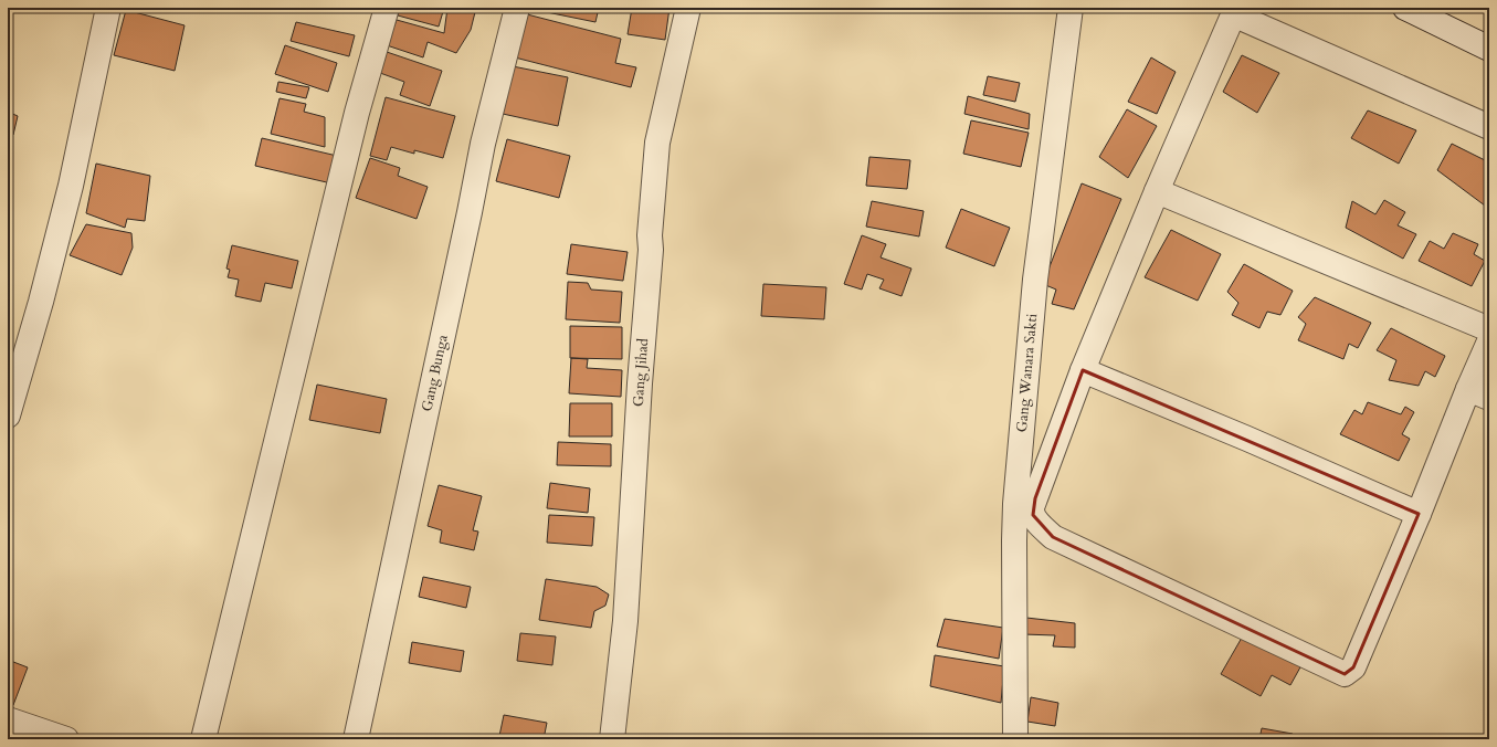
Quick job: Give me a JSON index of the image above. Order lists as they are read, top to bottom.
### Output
{
  "streets": {
    "street": ["Gang Jihad", "Gang Wanara Sakti", "Gang Bunga"]
  }
}
